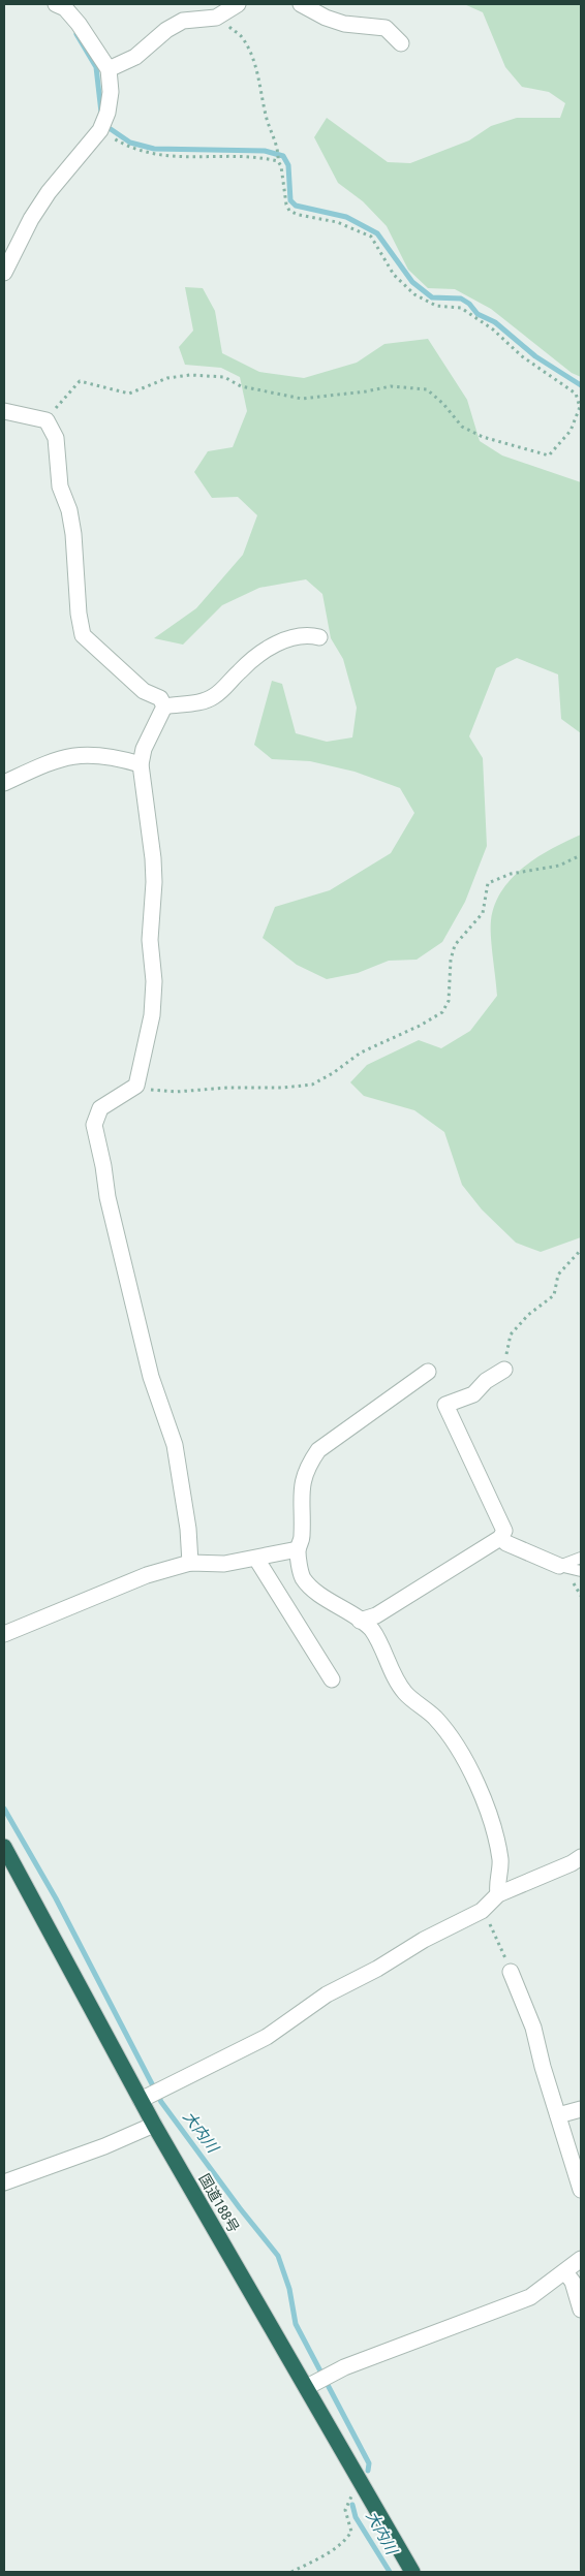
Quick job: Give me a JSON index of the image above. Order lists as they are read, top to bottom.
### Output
{
  "streets": {
    "highway": ["国道188号"]
  },
  "water": ["大内川"]
}
